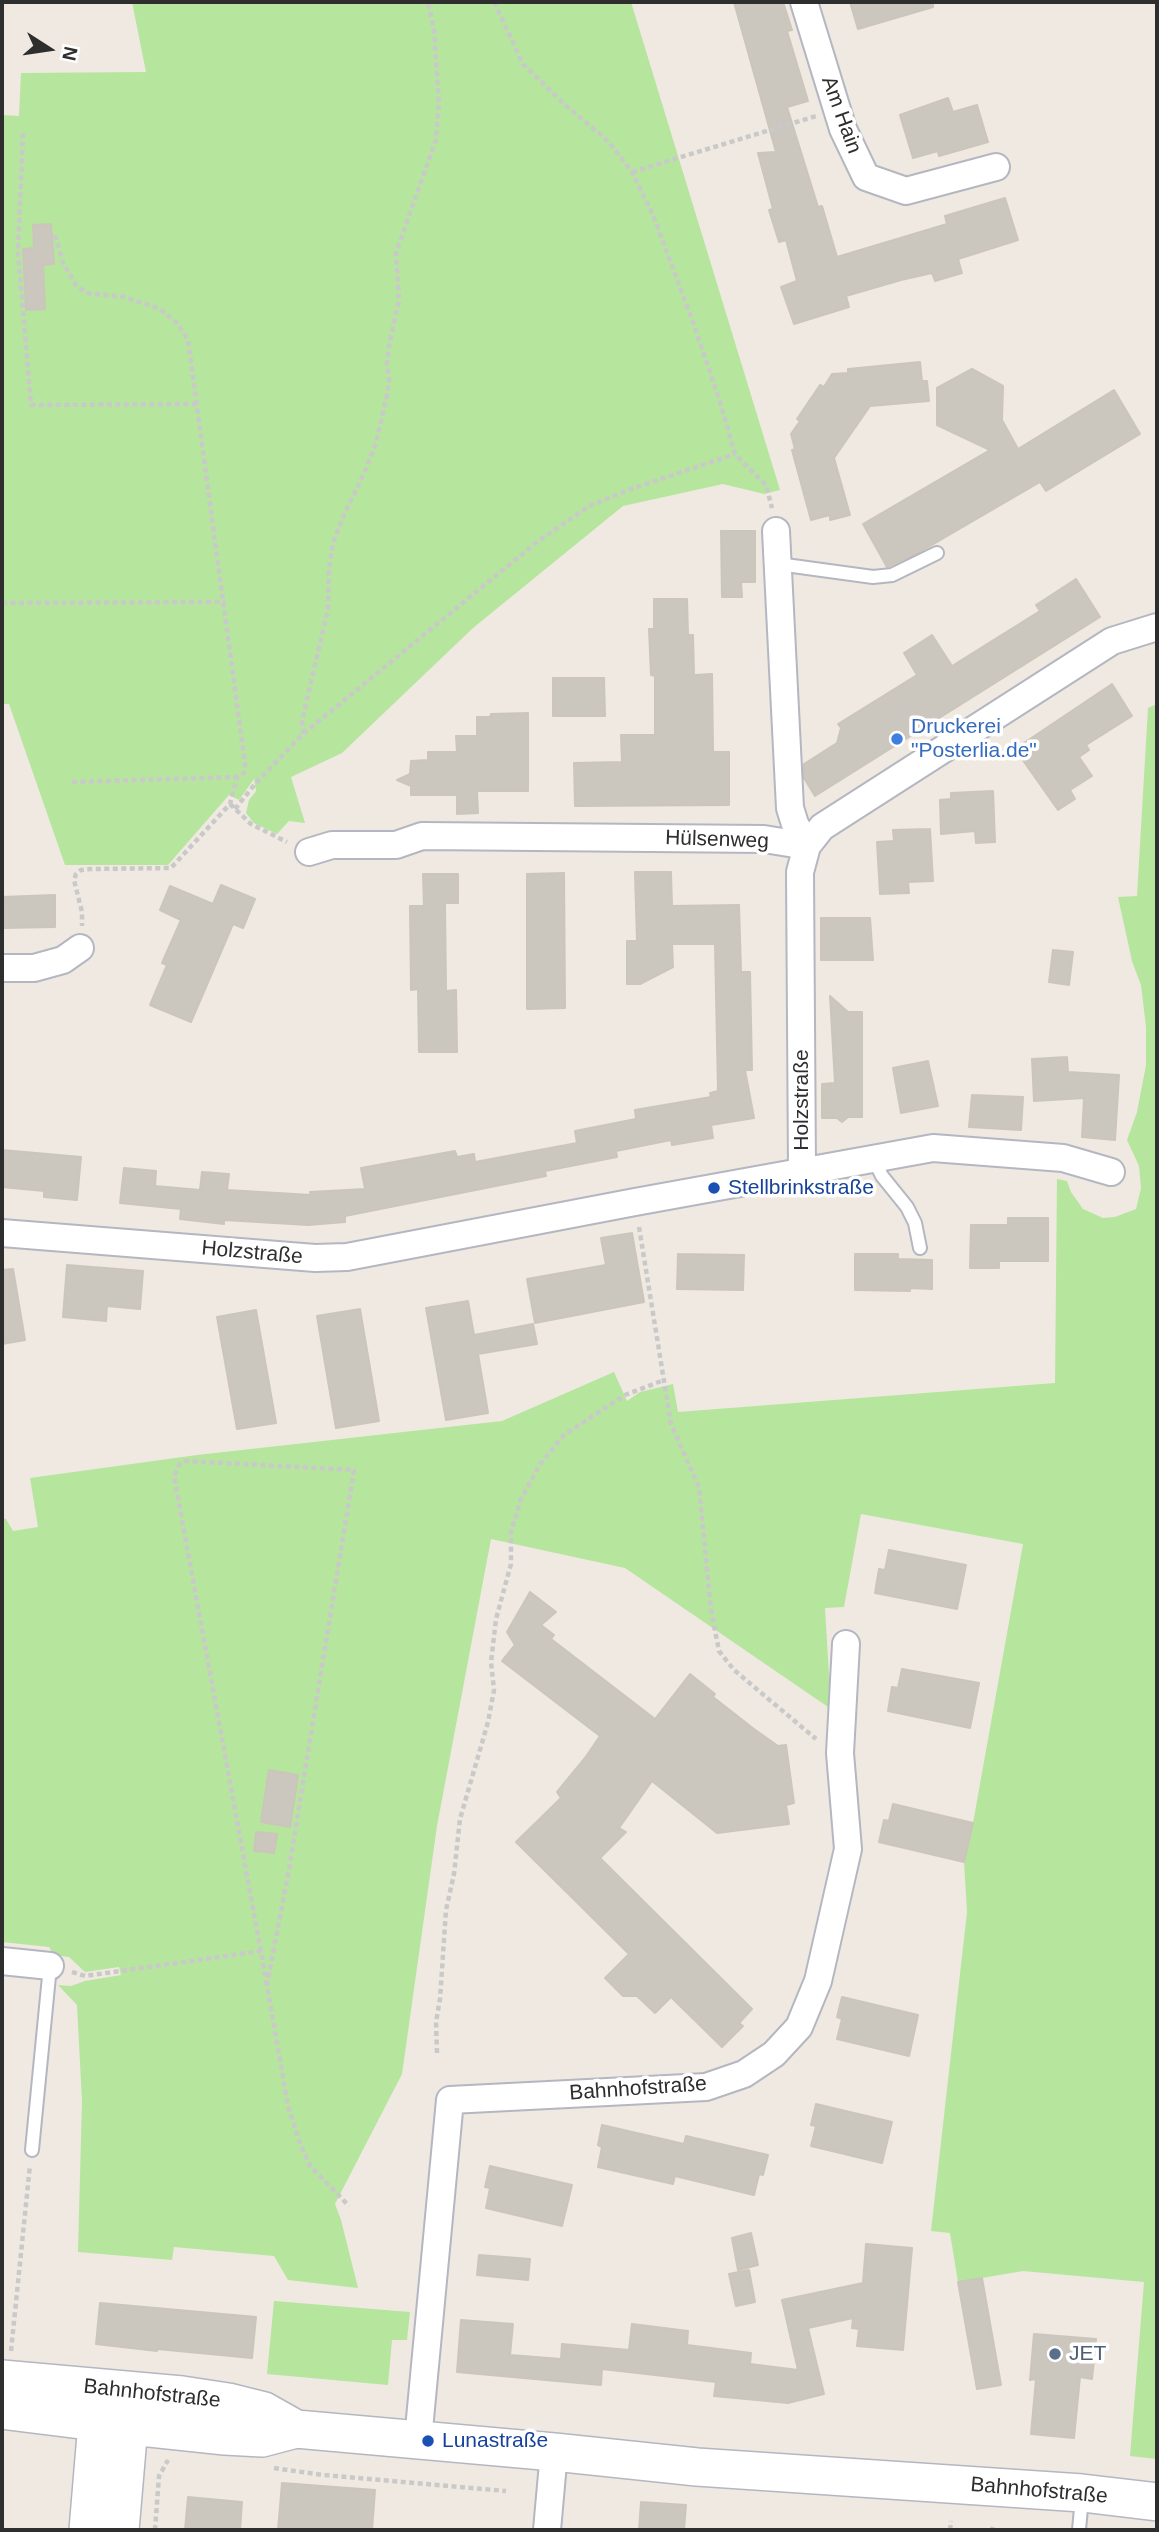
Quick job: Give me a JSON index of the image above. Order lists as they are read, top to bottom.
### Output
{
  "streets": {
    "main road": ["Bahnhofstraße"],
    "street": ["Am Hain", "Hülsenweg", "Holzstraße"]
  },
  "crossings": [
    ["Hülsenweg", "Holzstraße"]
  ],
  "places": [
    "Druckerei \"Posterlia.de\"",
    "Stellbrinkstraße",
    "JET",
    "Lunastraße"
  ],
  "north": "right"
}
